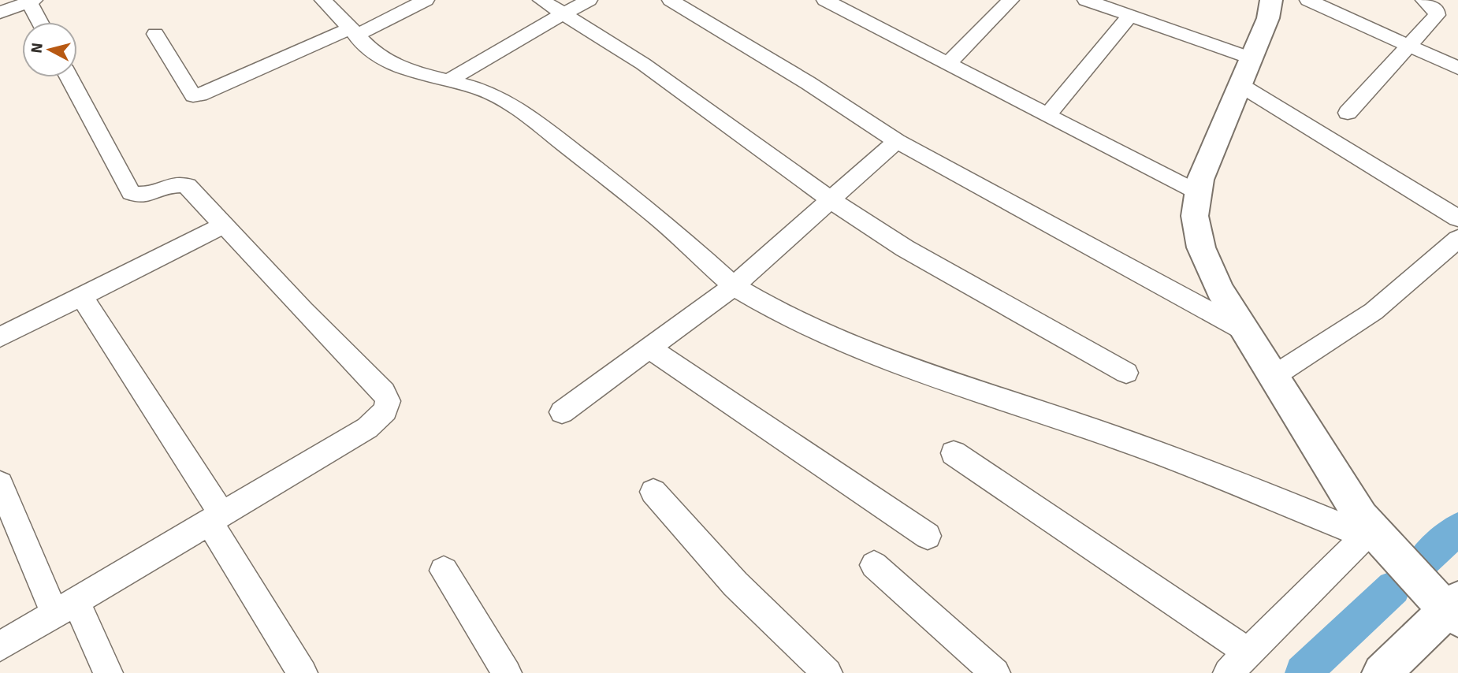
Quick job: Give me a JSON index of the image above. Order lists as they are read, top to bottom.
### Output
{
  "north": "left"
}
